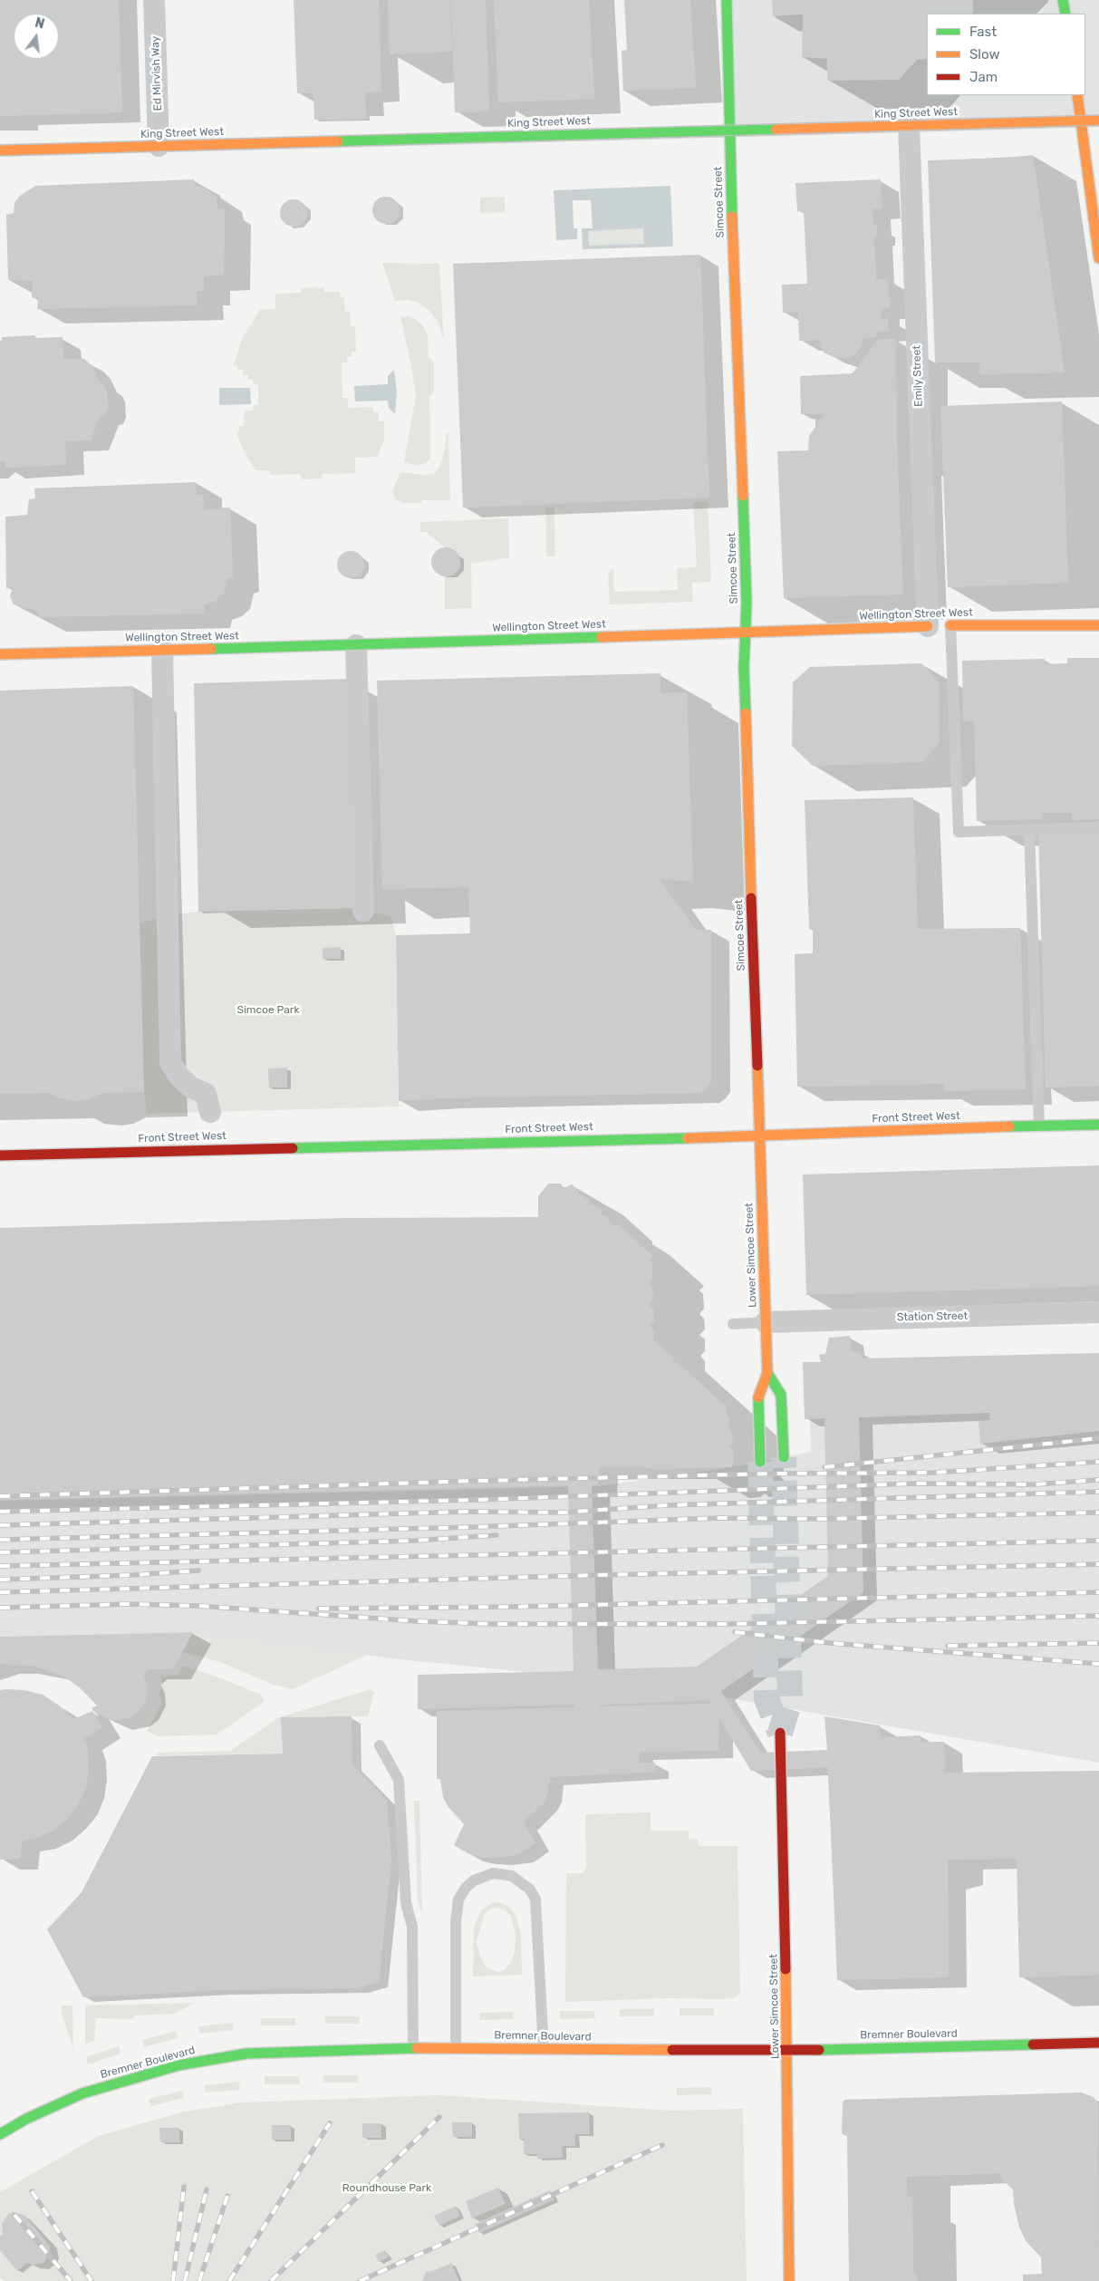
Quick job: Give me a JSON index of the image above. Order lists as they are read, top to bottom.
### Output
{
  "streets": {
    "main road": [
      "King Street West",
      "Simcoe Street",
      "Wellington Street West",
      "Front Street West",
      "Lower Simcoe Street",
      "Bremner Boulevard"
    ],
    "street": ["Ed Mirvish Way", "Emily Street", "Station Street"]
  },
  "crossings": [
    ["Ed Mirvish Way", "King Street West"],
    ["King Street West", "Simcoe Street"],
    ["King Street West", "Emily Street"],
    ["Simcoe Street", "Wellington Street West"],
    ["Simcoe Street", "Front Street West"],
    ["Simcoe Street", "Lower Simcoe Street"],
    ["Emily Street", "Wellington Street West"],
    ["Front Street West", "Lower Simcoe Street"],
    ["Lower Simcoe Street", "Station Street"],
    ["Lower Simcoe Street", "Bremner Boulevard"]
  ],
  "parks": ["Simcoe Park", "Roundhouse Park"],
  "legend": ["Fast", "Slow", "Jam"],
  "north": "top"
}
